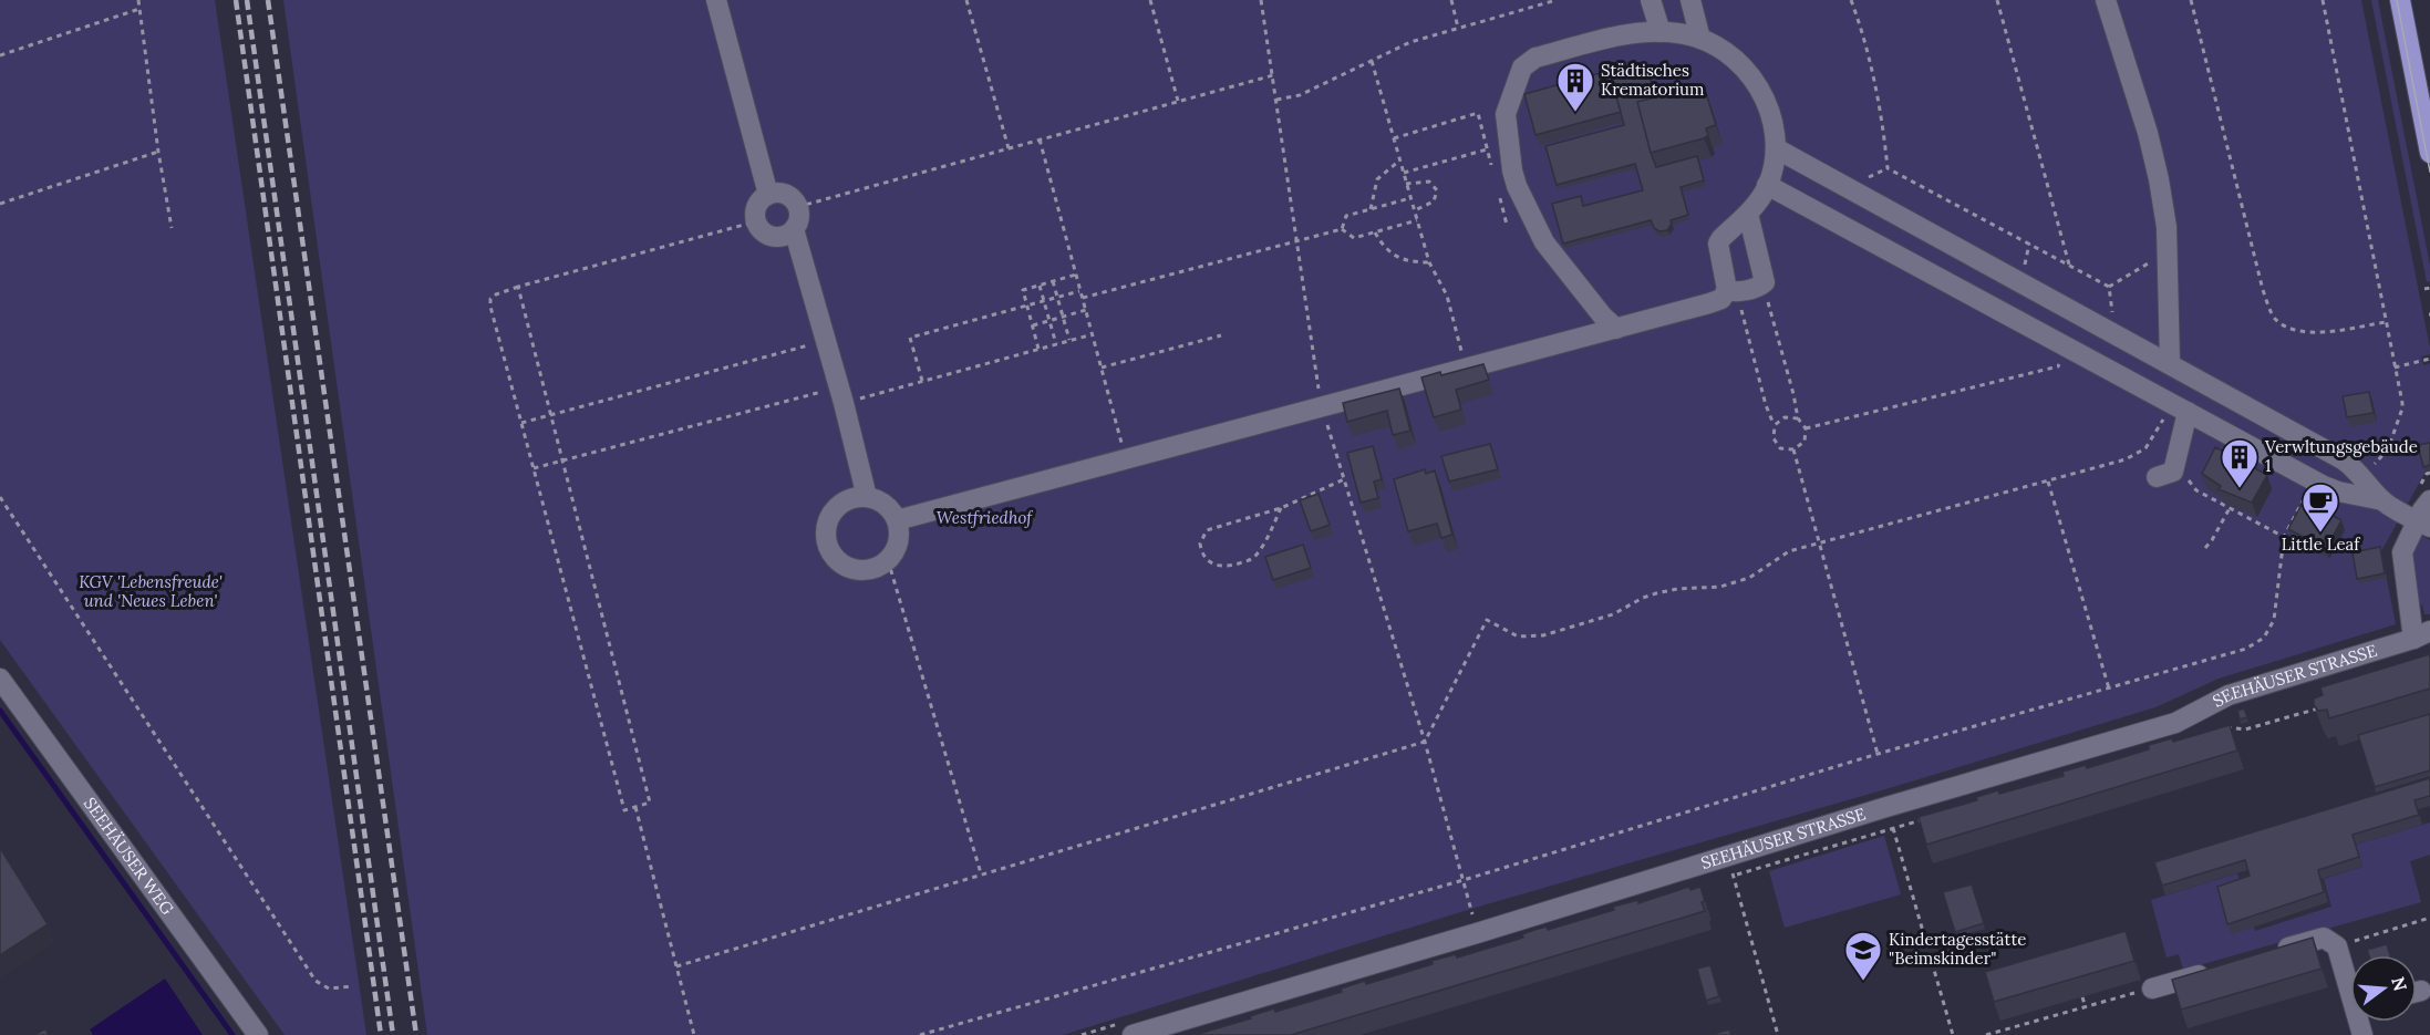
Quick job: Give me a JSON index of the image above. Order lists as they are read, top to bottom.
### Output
{
  "streets": {
    "street": ["SEEHÄUSER STRASSE", "SEEHÄUSER WEG"]
  },
  "parks": ["Westfriedhof", "KGV 'Lebensfreude' und 'Neues Leben'"],
  "places": {
    "building": ["Städtisches Krematorium", "Verwltungsgebäude 1"],
    "cafe": ["Little Leaf"],
    "school or university": ["Kindertagesstätte \"Beimskinder\""]
  },
  "north": "right"
}
